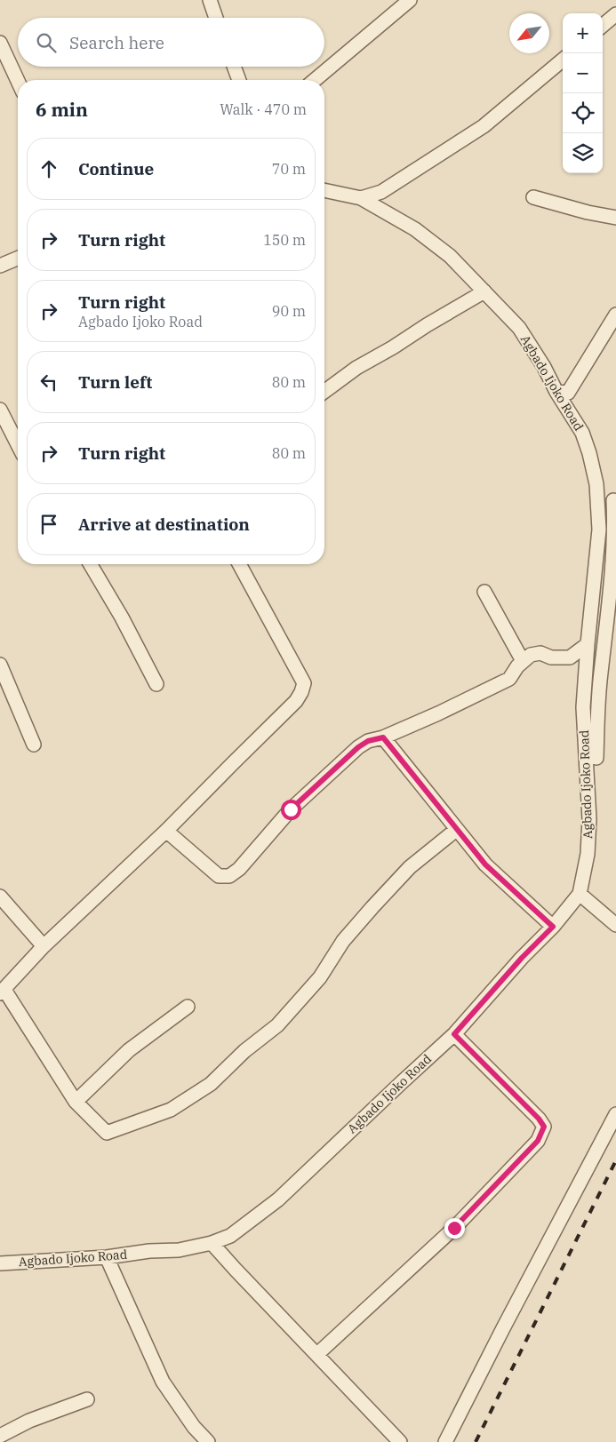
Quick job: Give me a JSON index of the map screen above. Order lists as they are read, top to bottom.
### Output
{
  "streets": {
    "street": ["Agbado Ijoko Road"]
  },
  "north": "bottom left",
  "page": {
    "map_buttons": ["+", "−"],
    "search": "Search here",
    "heading": ["6 min", "Walk · 470 m"],
    "list": [
      ["Continue", "70 m"],
      ["Turn right", "150 m"],
      ["Turn right", "Agbado Ijoko Road", "90 m"],
      ["Turn left", "80 m"],
      ["Turn right", "80 m"],
      "Arrive at destination"
    ]
  }
}
